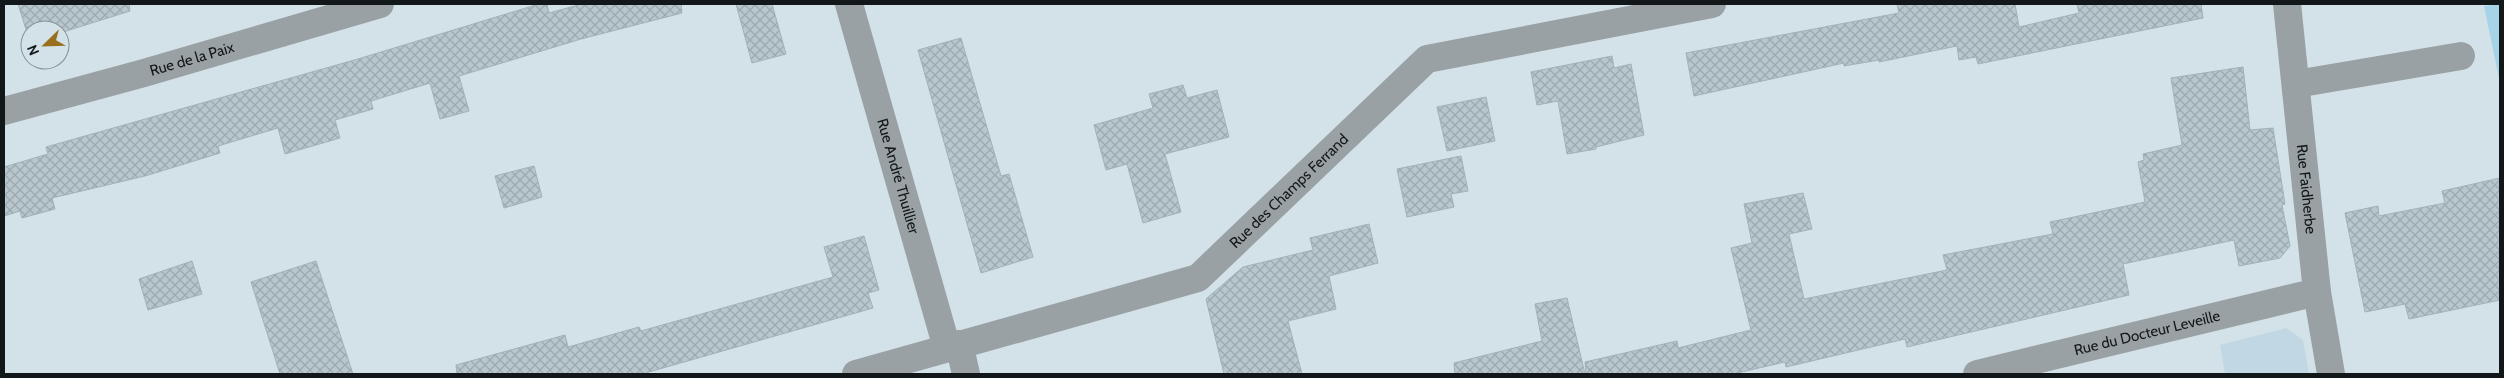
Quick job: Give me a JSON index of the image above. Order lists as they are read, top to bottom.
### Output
{
  "streets": {
    "street": [
      "Rue de la Paix",
      "Rue André Thuillier",
      "Rue Faidherbe",
      "Rue des Champs Ferrand",
      "Rue du Docteur Leveille"
    ]
  },
  "crossings": [
    ["Rue André Thuillier", "Rue des Champs Ferrand"],
    ["Rue Faidherbe", "Rue du Docteur Leveille"]
  ],
  "north": "bottom left"
}
